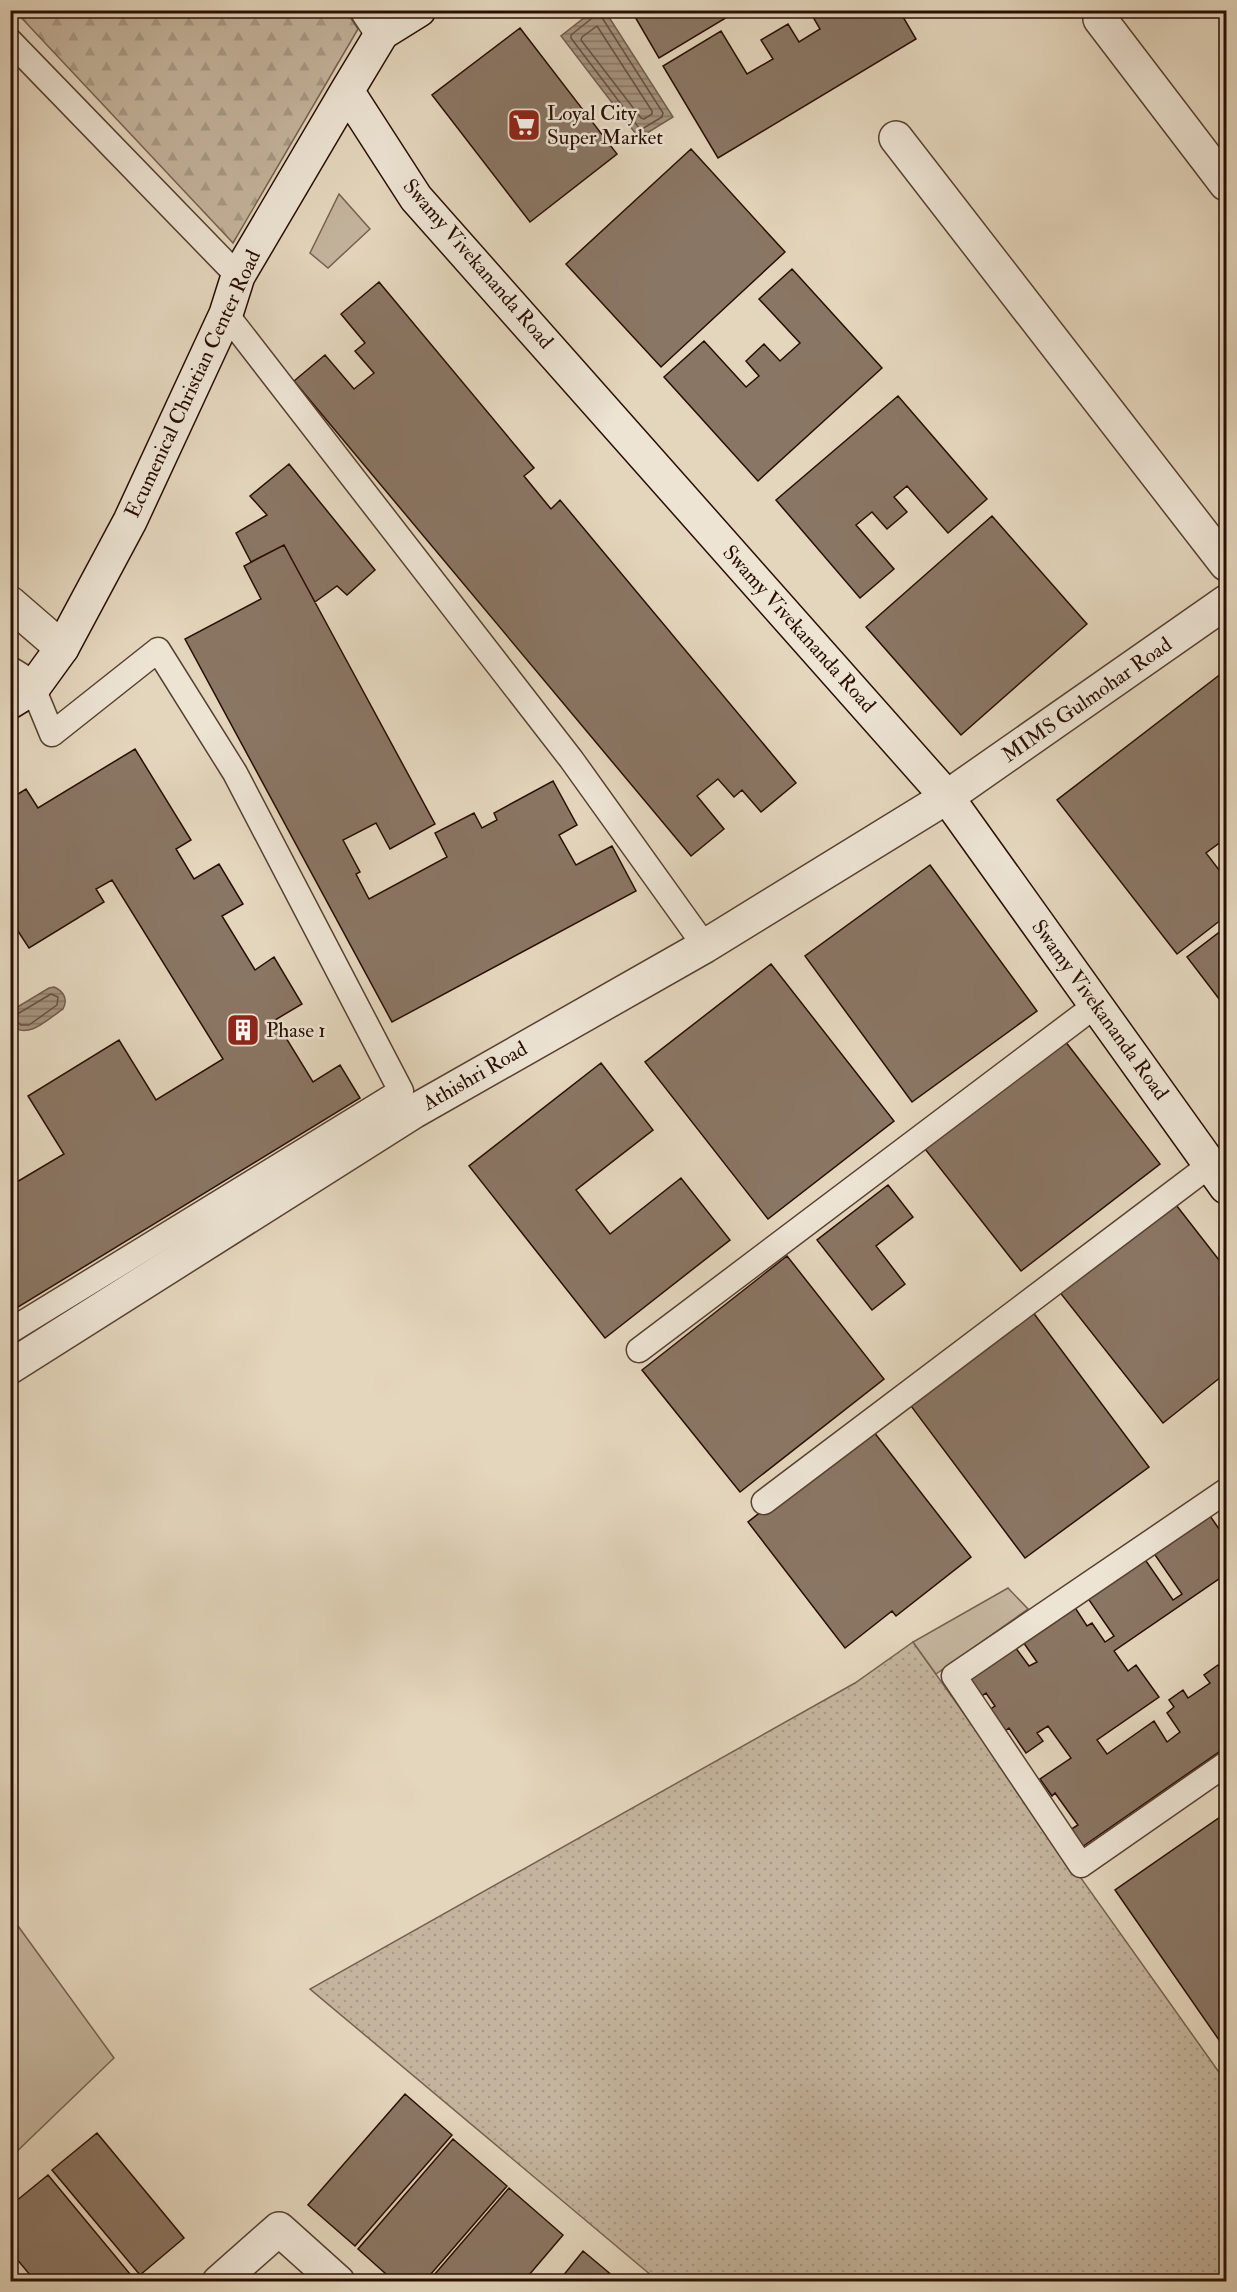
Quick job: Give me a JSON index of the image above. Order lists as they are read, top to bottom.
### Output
{
  "streets": {
    "street": [
      "Swamy Vivekananda Road",
      "Ecumenical Christian Center Road",
      "MIMS Gulmohar Road",
      "Athishri Road"
    ]
  },
  "crossings": [
    ["Swamy Vivekananda Road", "Ecumenical Christian Center Road"],
    ["Swamy Vivekananda Road", "MIMS Gulmohar Road"],
    ["Swamy Vivekananda Road", "Athishri Road"],
    ["MIMS Gulmohar Road", "Athishri Road"]
  ],
  "places": {
    "supermarket": ["Loyal City Super Market"],
    "building": ["Phase 1"]
  }
}
